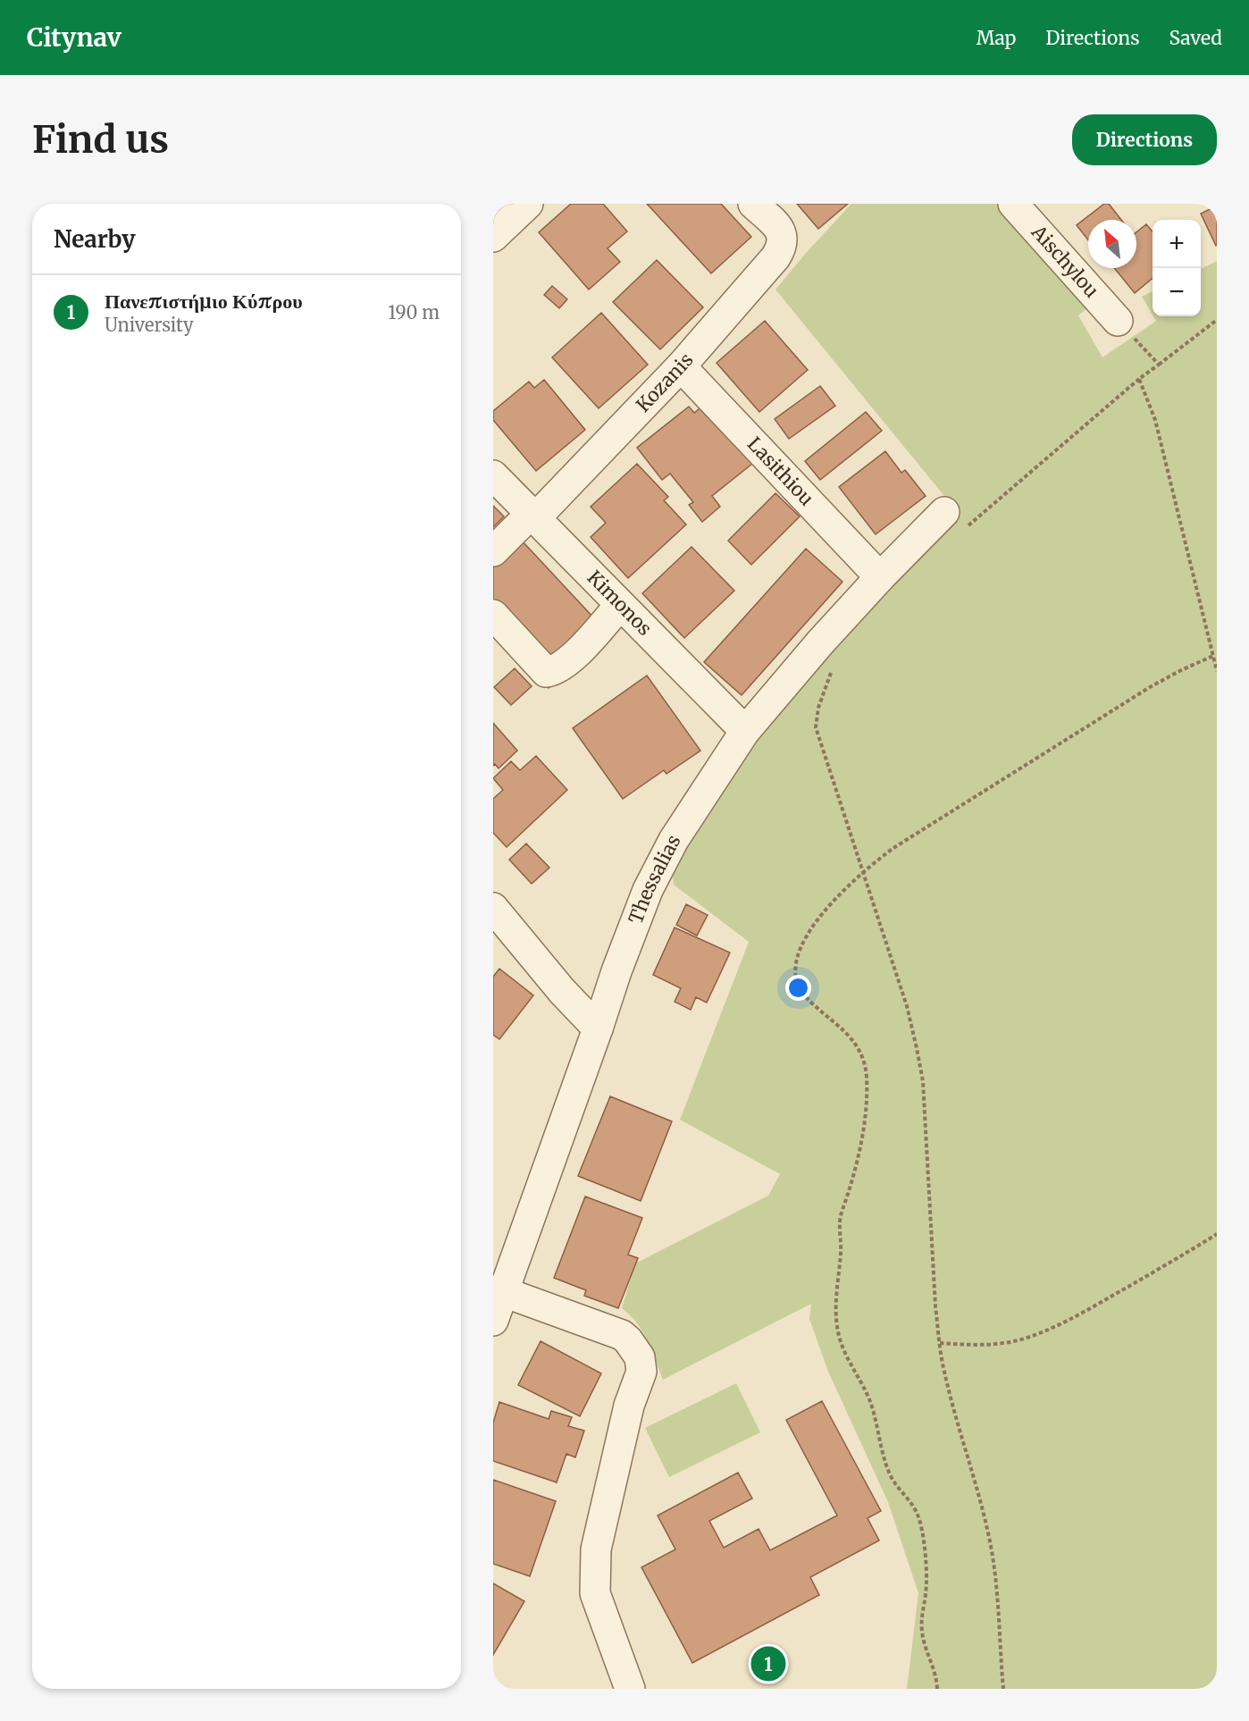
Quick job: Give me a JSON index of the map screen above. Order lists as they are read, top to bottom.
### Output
{
  "streets": {
    "street": [
      "Aischylou",
      "Kozanis",
      "Lasithiou",
      "Kimonos",
      "Thessalias"
    ]
  },
  "crossings": [
    ["Kozanis", "Lasithiou"],
    ["Kozanis", "Kimonos"],
    ["Lasithiou", "Thessalias"],
    ["Kimonos", "Thessalias"]
  ],
  "north": "top left",
  "page": {
    "header": "Citynav",
    "nav": ["Map", "Directions", "Saved"],
    "buttons": "Directions",
    "title": "Find us",
    "heading": "Nearby",
    "map_buttons": ["+", "−"],
    "list": [
      {
        "mark": "1",
        "name": "Πανεπιστήμιο Κύπρου",
        "note": "University",
        "value": "190 m"
      }
    ],
    "pins": "1"
  }
}
